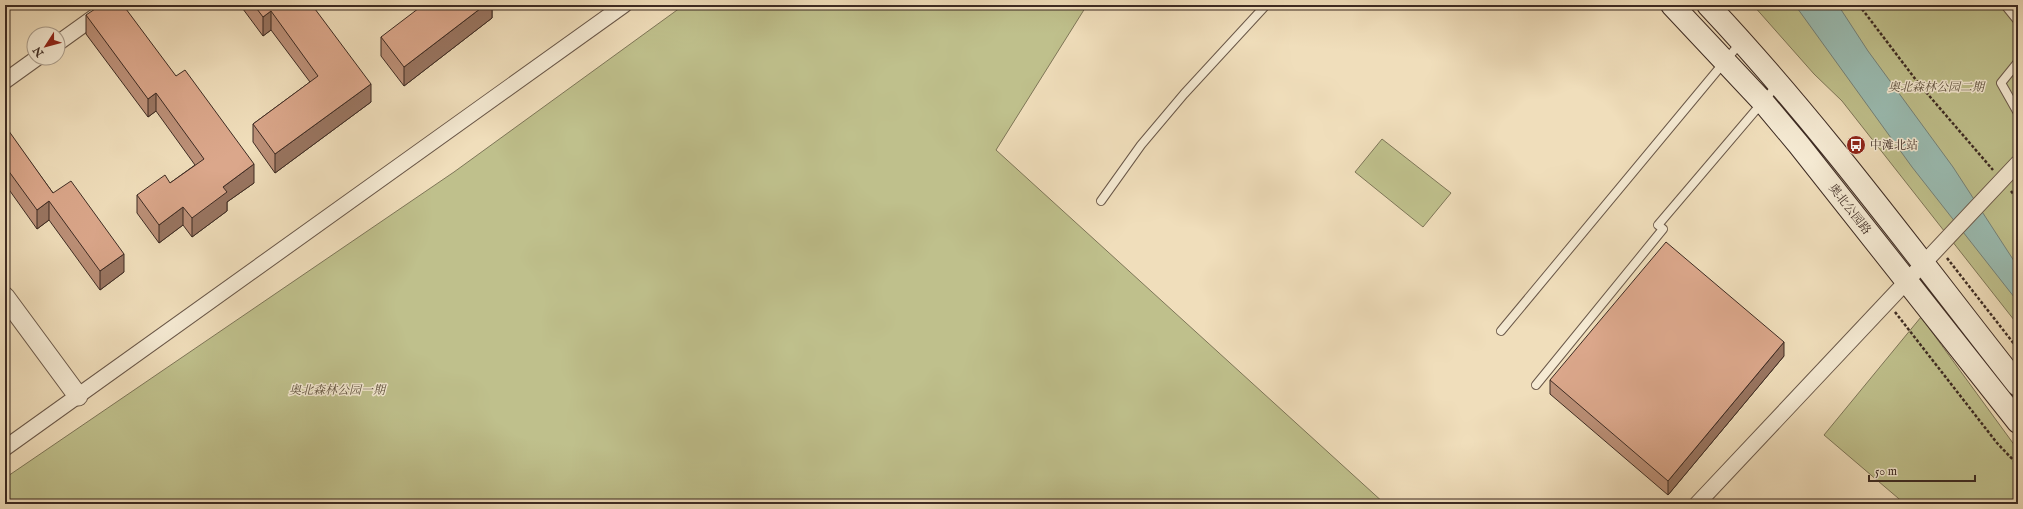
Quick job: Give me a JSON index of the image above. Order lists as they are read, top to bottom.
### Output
{
  "streets": {
    "main road": ["奥北公园路"]
  },
  "parks": ["奥北森林公园二期", "奥北森林公园一期"],
  "places": {
    "bus stop": ["中滩北站"]
  },
  "scale_bar": "50 m",
  "north": "bottom left"
}
